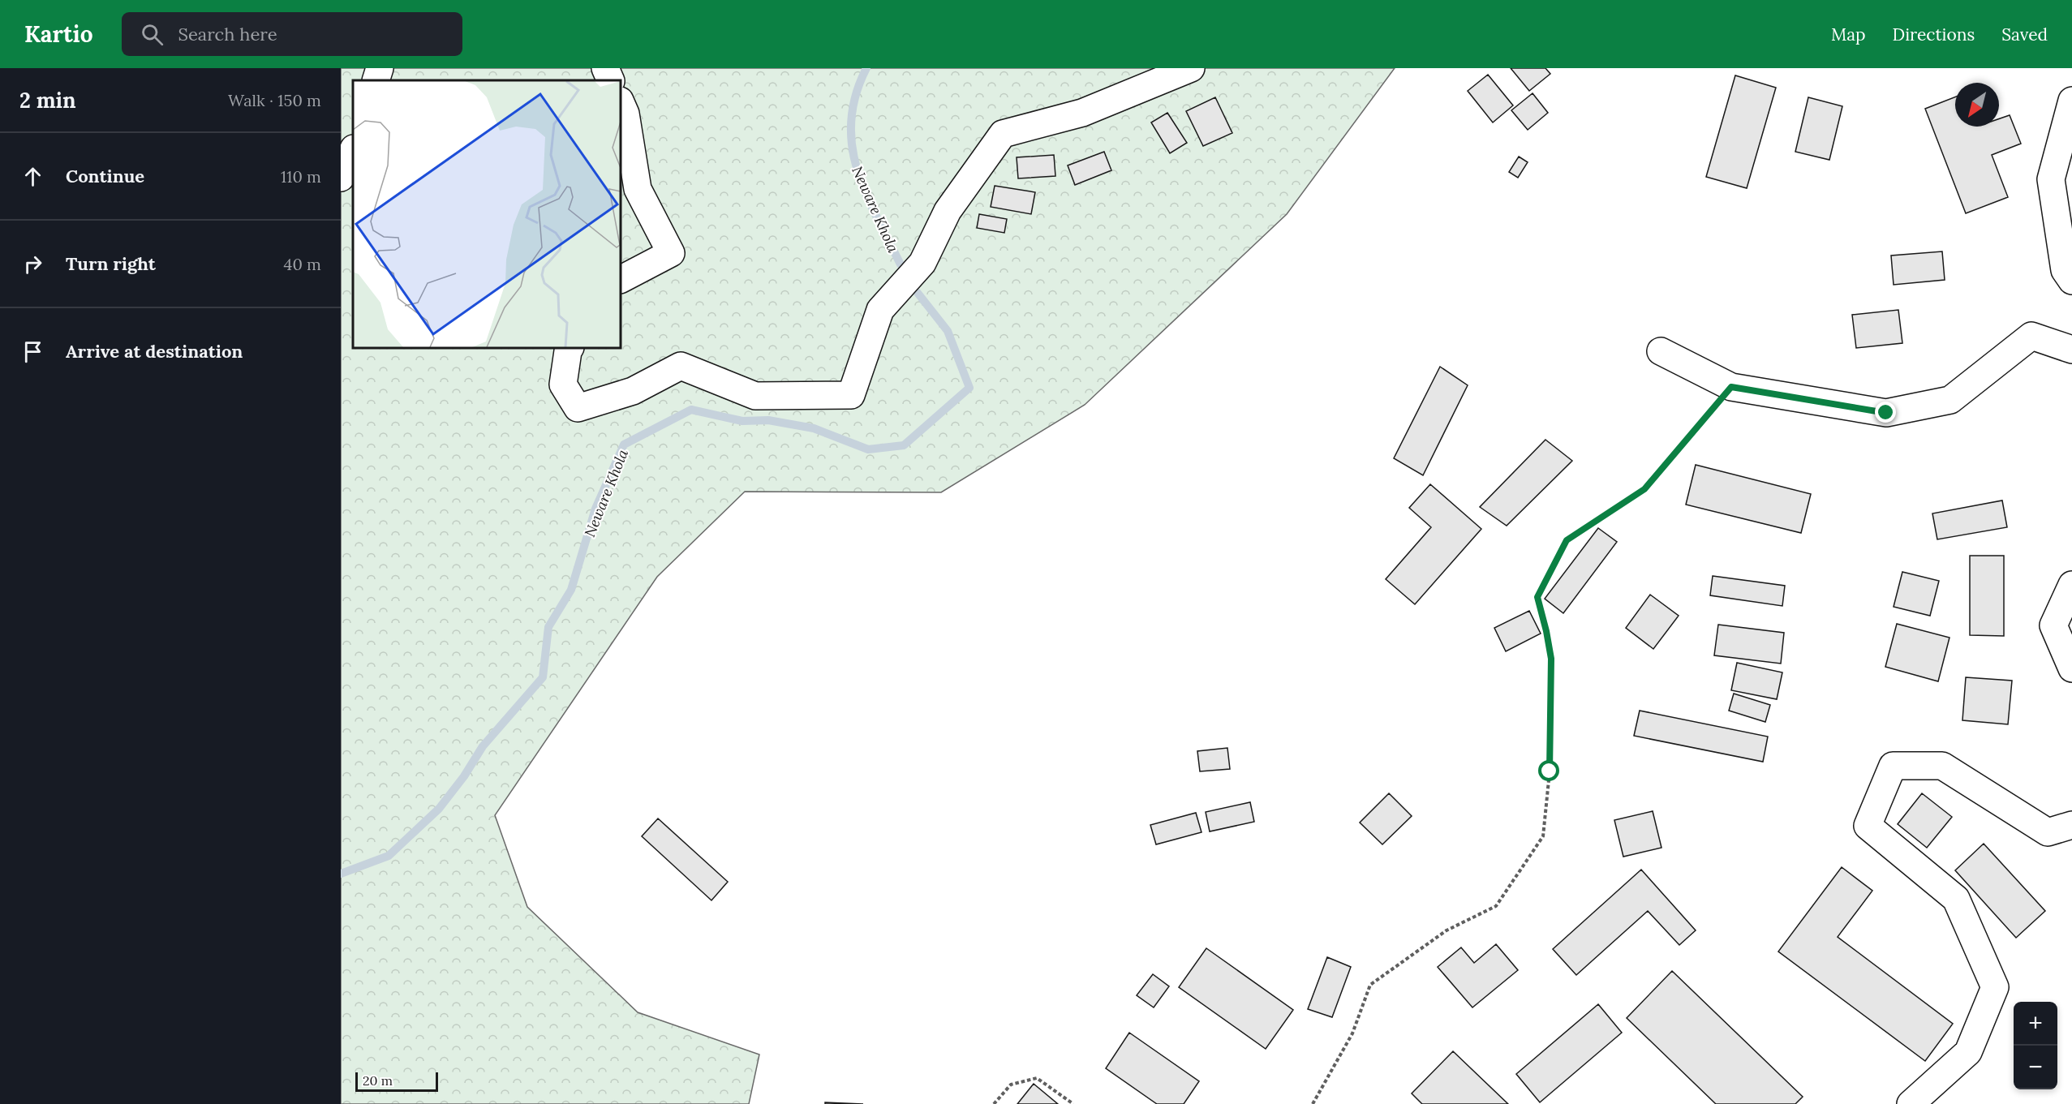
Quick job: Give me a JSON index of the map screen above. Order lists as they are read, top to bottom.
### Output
{
  "water": ["Neware Khola"],
  "scale_bar": "20 m",
  "north": "bottom left",
  "page": {
    "header": "Kartio",
    "search": "Search here",
    "nav": ["Map", "Directions", "Saved"],
    "heading": ["2 min", "Walk · 150 m"],
    "list": [
      ["Continue", "110 m"],
      ["Turn right", "40 m"],
      "Arrive at destination"
    ],
    "map_buttons": ["+", "−"],
    "scale": "20 m"
  }
}
